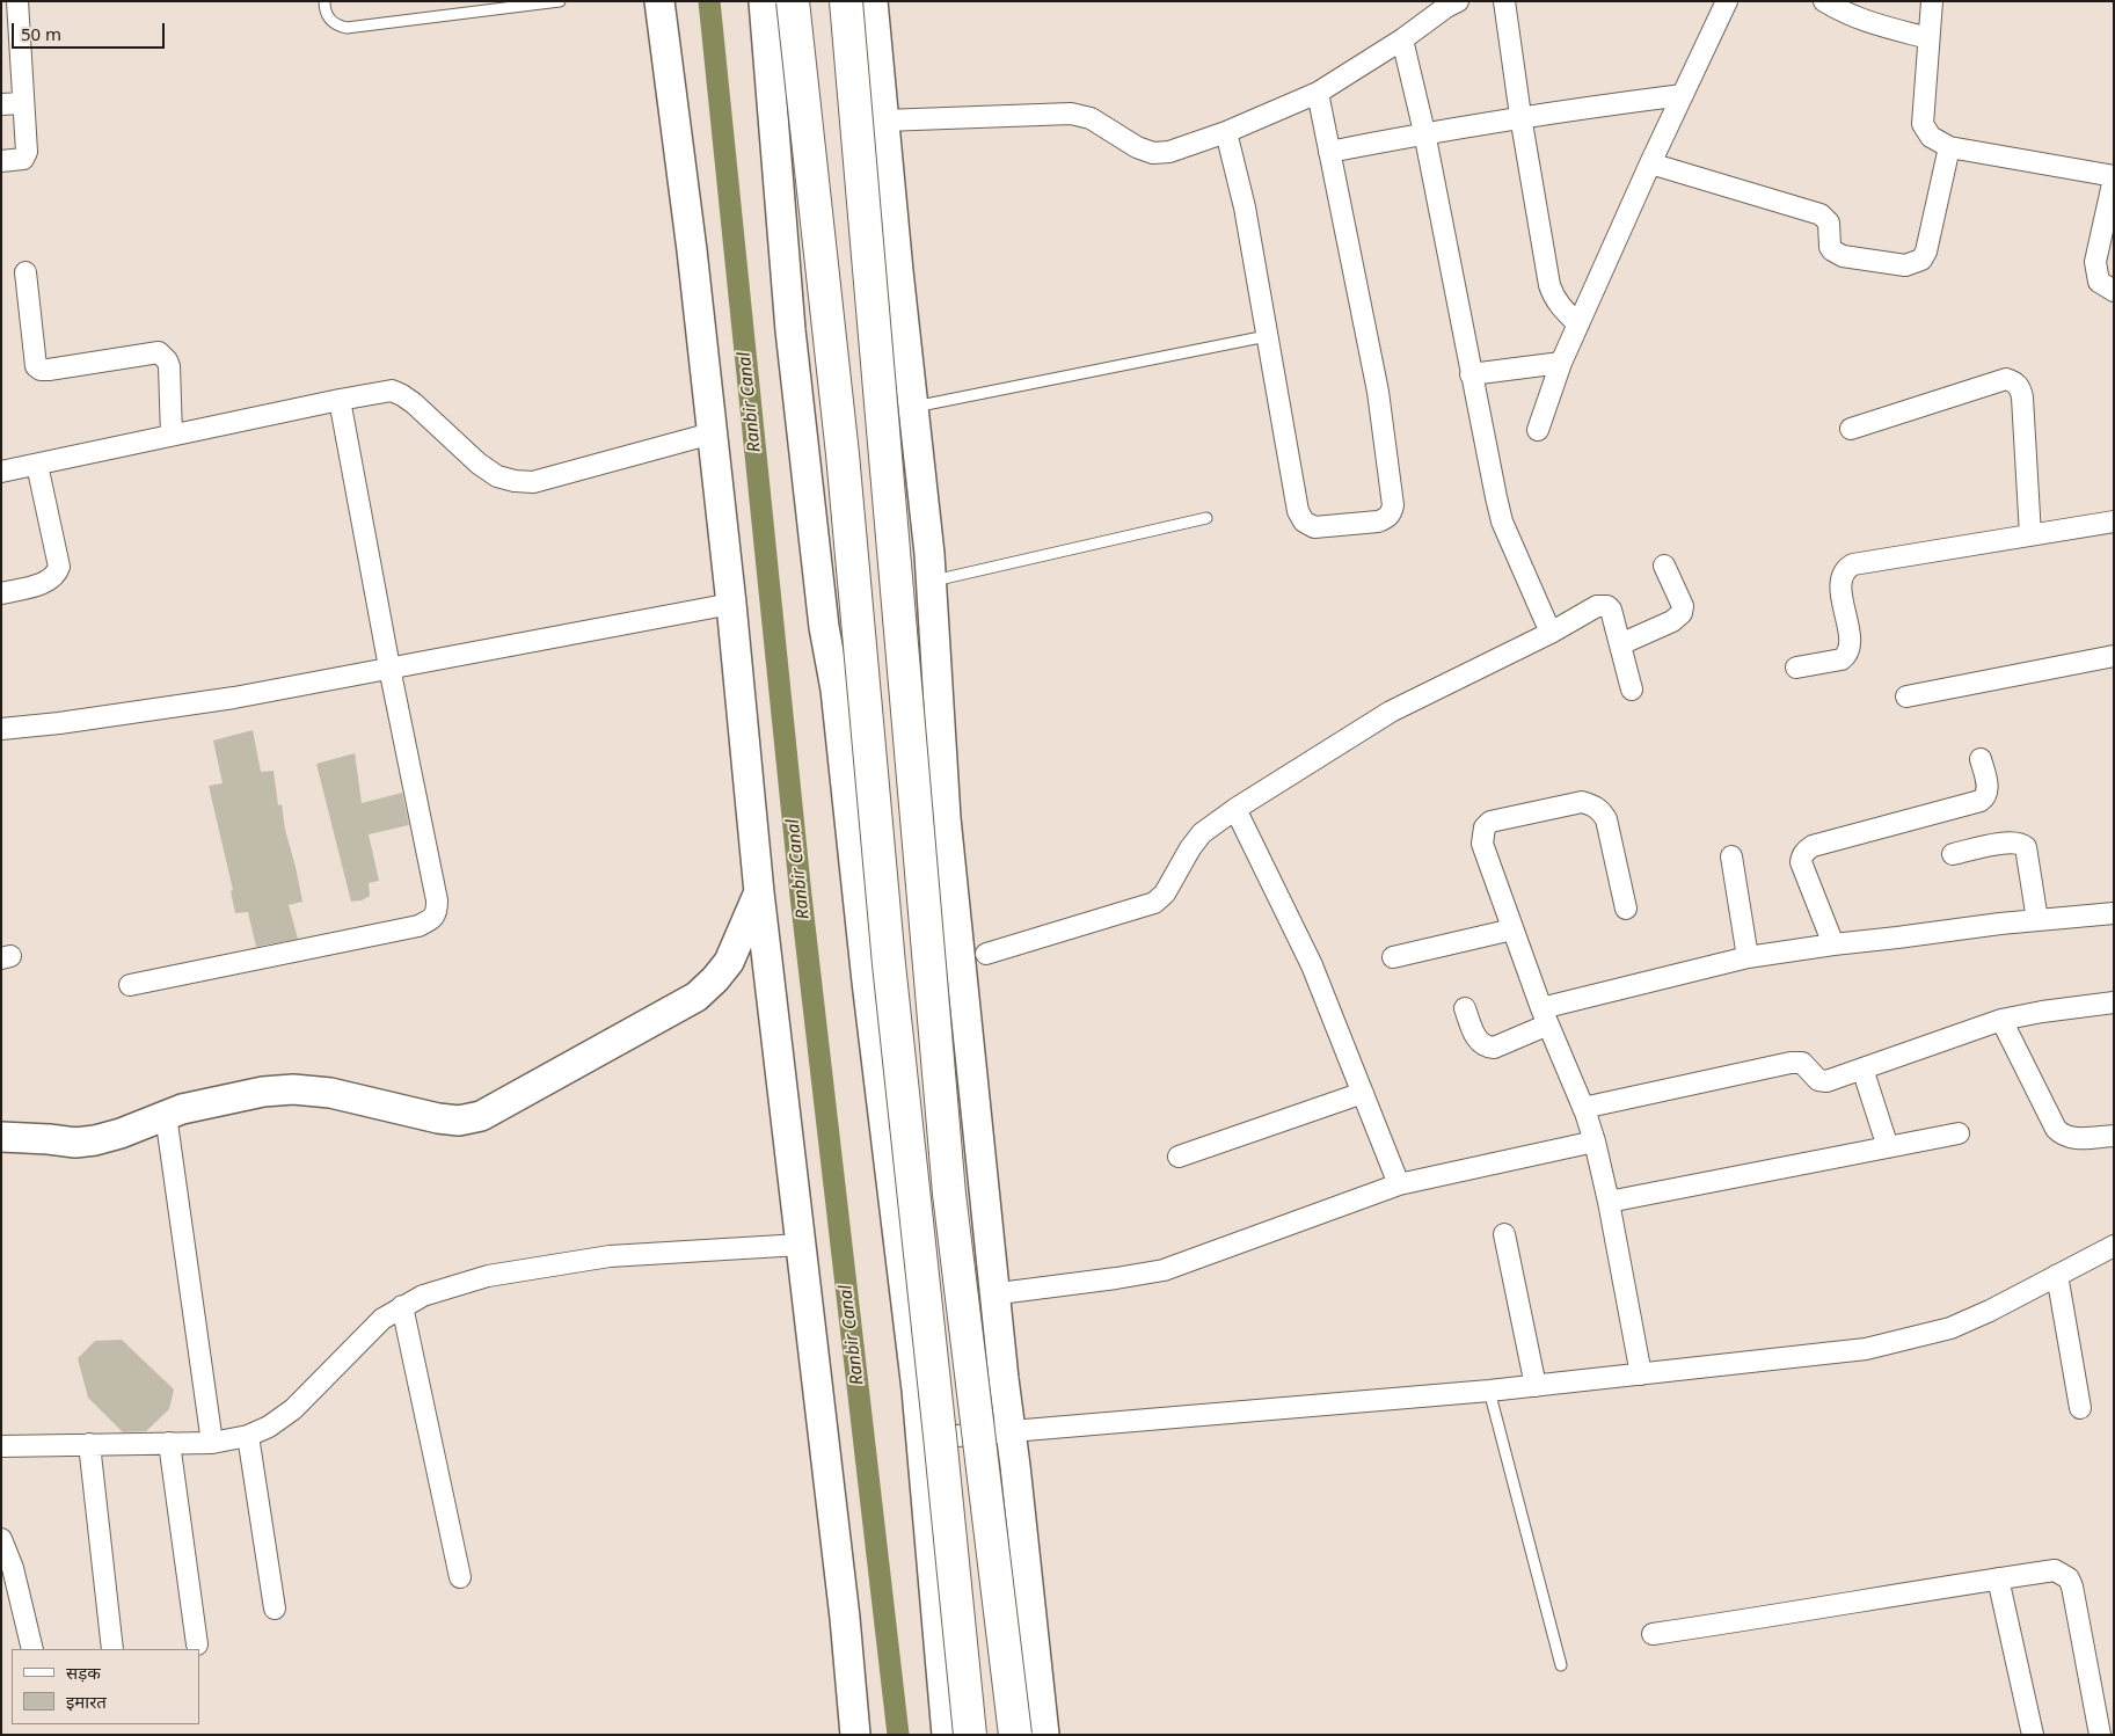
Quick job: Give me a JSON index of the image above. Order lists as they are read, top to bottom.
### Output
{
  "water": ["Ranbir Canal"],
  "legend": ["सड़क", "इमारत"],
  "scale_bar": "50 m"
}
